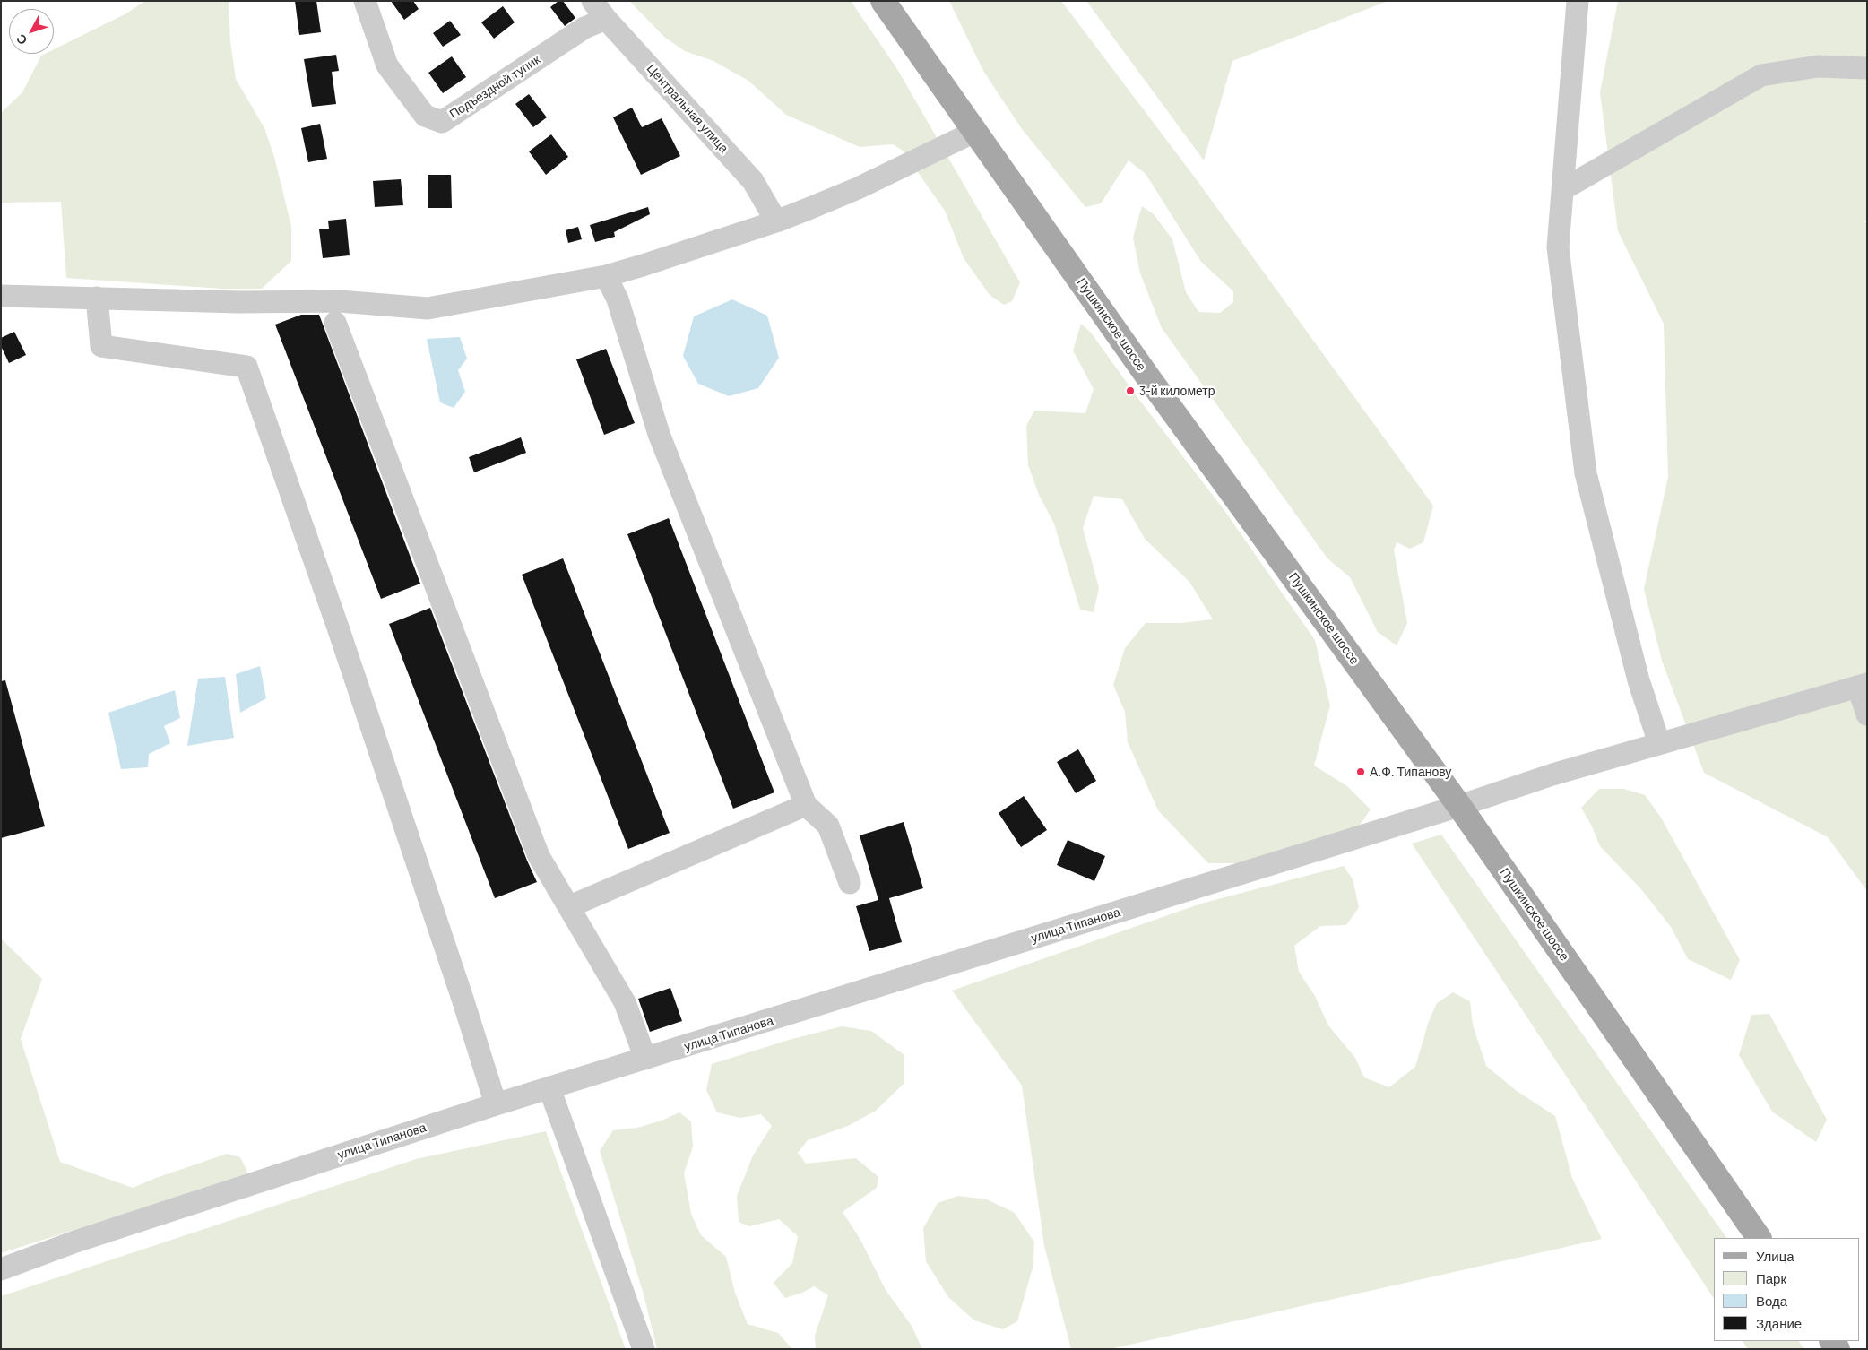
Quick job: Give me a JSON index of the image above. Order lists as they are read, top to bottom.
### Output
{
  "streets": {
    "main road": ["Пушкинское шоссе"],
    "street": ["Подъездной тупик", "Центральная улица", "улица Типанова"]
  },
  "crossings": [
    ["Подъездной тупик", "Центральная улица"],
    ["Пушкинское шоссе", "улица Типанова"]
  ],
  "places": ["3-й километр", "А.Ф. Типанову"],
  "legend": [
    "Улица",
    "Парк",
    "Вода",
    "Здание"
  ],
  "north": "bottom left"
}
